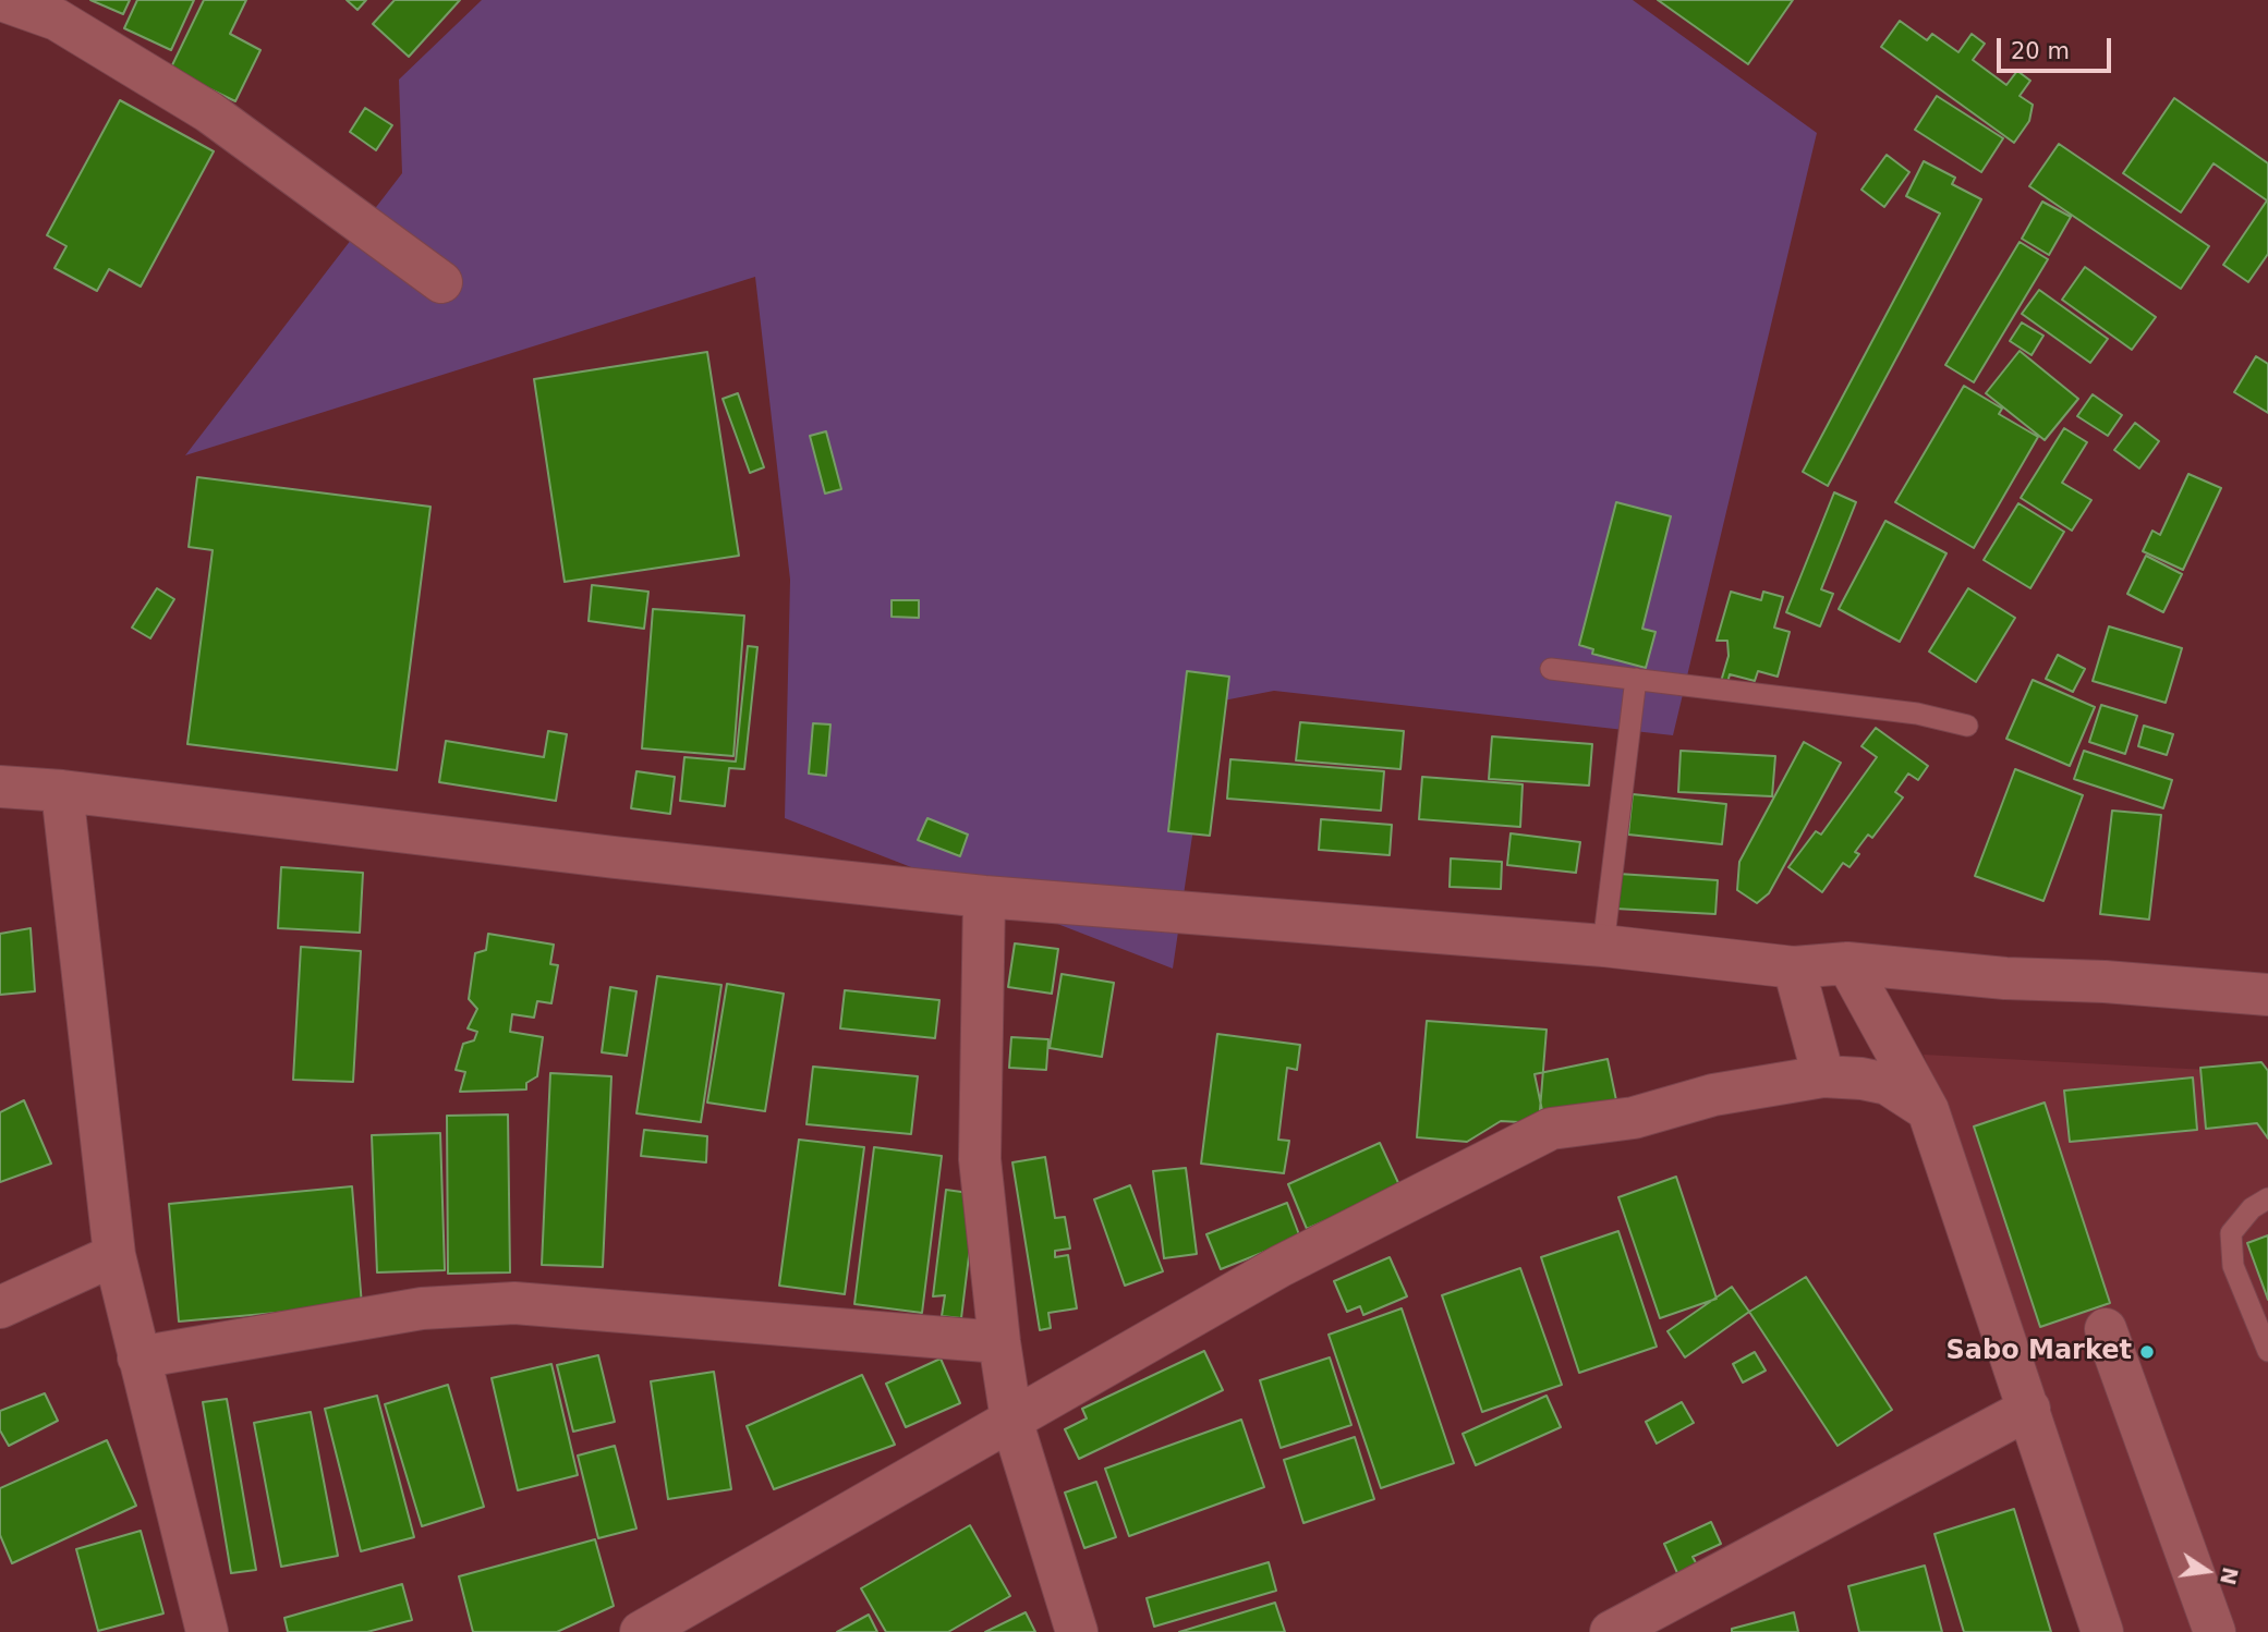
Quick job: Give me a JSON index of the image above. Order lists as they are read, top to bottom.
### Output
{
  "places": ["Sabo Market"],
  "scale_bar": "20 m",
  "north": "right"
}
